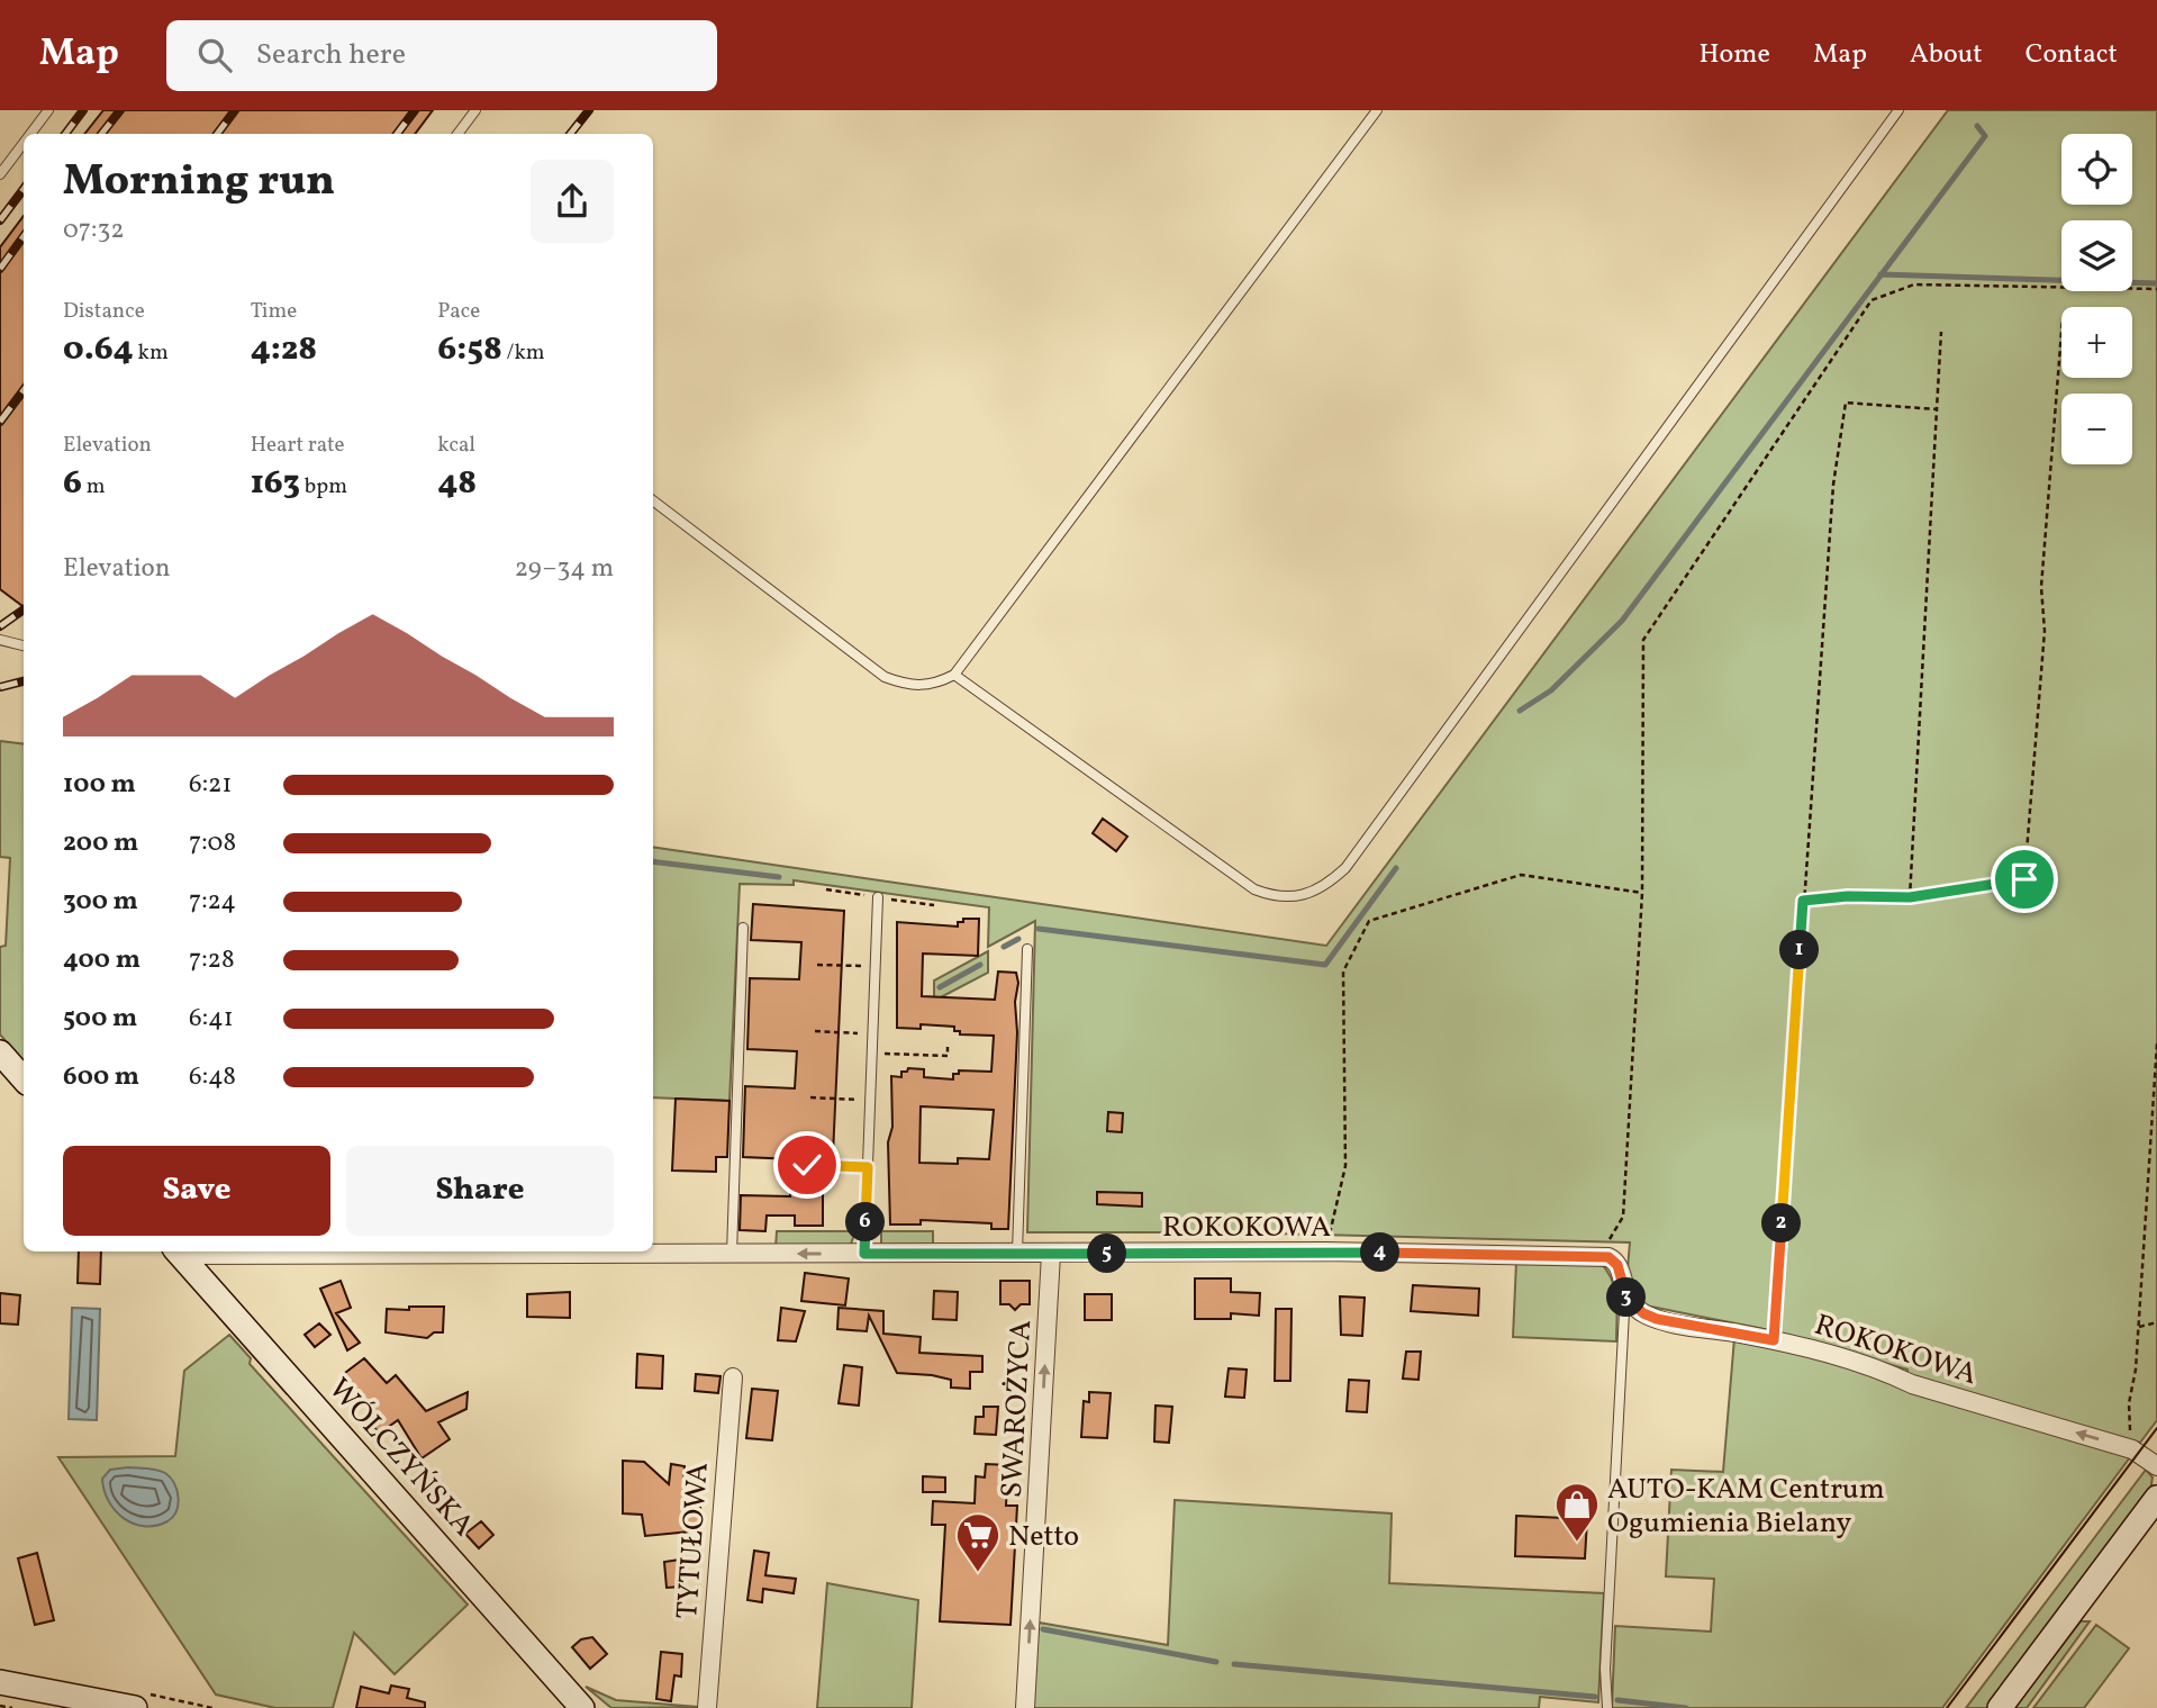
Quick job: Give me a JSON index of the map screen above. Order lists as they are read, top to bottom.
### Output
{
  "streets": {
    "street": [
      "ROKOKOWA",
      "SWAROŻYCA",
      "WÓLCZYŃSKA",
      "TYTUŁOWA"
    ]
  },
  "crossings": [
    ["ROKOKOWA", "SWAROŻYCA"]
  ],
  "one_way": ["SWAROŻYCA"],
  "places": {
    "shop": ["AUTO-KAM Centrum Ogumienia Bielany"],
    "supermarket": ["Netto"]
  },
  "page": {
    "header": "Map",
    "search": "Search here",
    "nav": [
      "Home",
      "Map",
      "About",
      "Contact"
    ],
    "map_buttons": ["+", "−"],
    "heading": ["Morning run", "07:32"],
    "stats": [
      ["Distance", "0.64 km"],
      ["Time", "4:28"],
      ["Pace", "6:58 /km"],
      ["Elevation", "6 m"],
      ["Heart rate", "163 bpm"],
      ["kcal", "48"]
    ],
    "chart": ["Elevation", "29–34 m"],
    "list": [
      {
        "name": "100 m",
        "note": "6:21"
      },
      {
        "name": "200 m",
        "note": "7:08"
      },
      {
        "name": "300 m",
        "note": "7:24"
      },
      {
        "name": "400 m",
        "note": "7:28"
      },
      {
        "name": "500 m",
        "note": "6:41"
      },
      {
        "name": "600 m",
        "note": "6:48"
      }
    ],
    "pins": [
      "1",
      "6",
      "2",
      "4",
      "5",
      "3"
    ],
    "buttons": ["Save", "Share"]
  }
}
